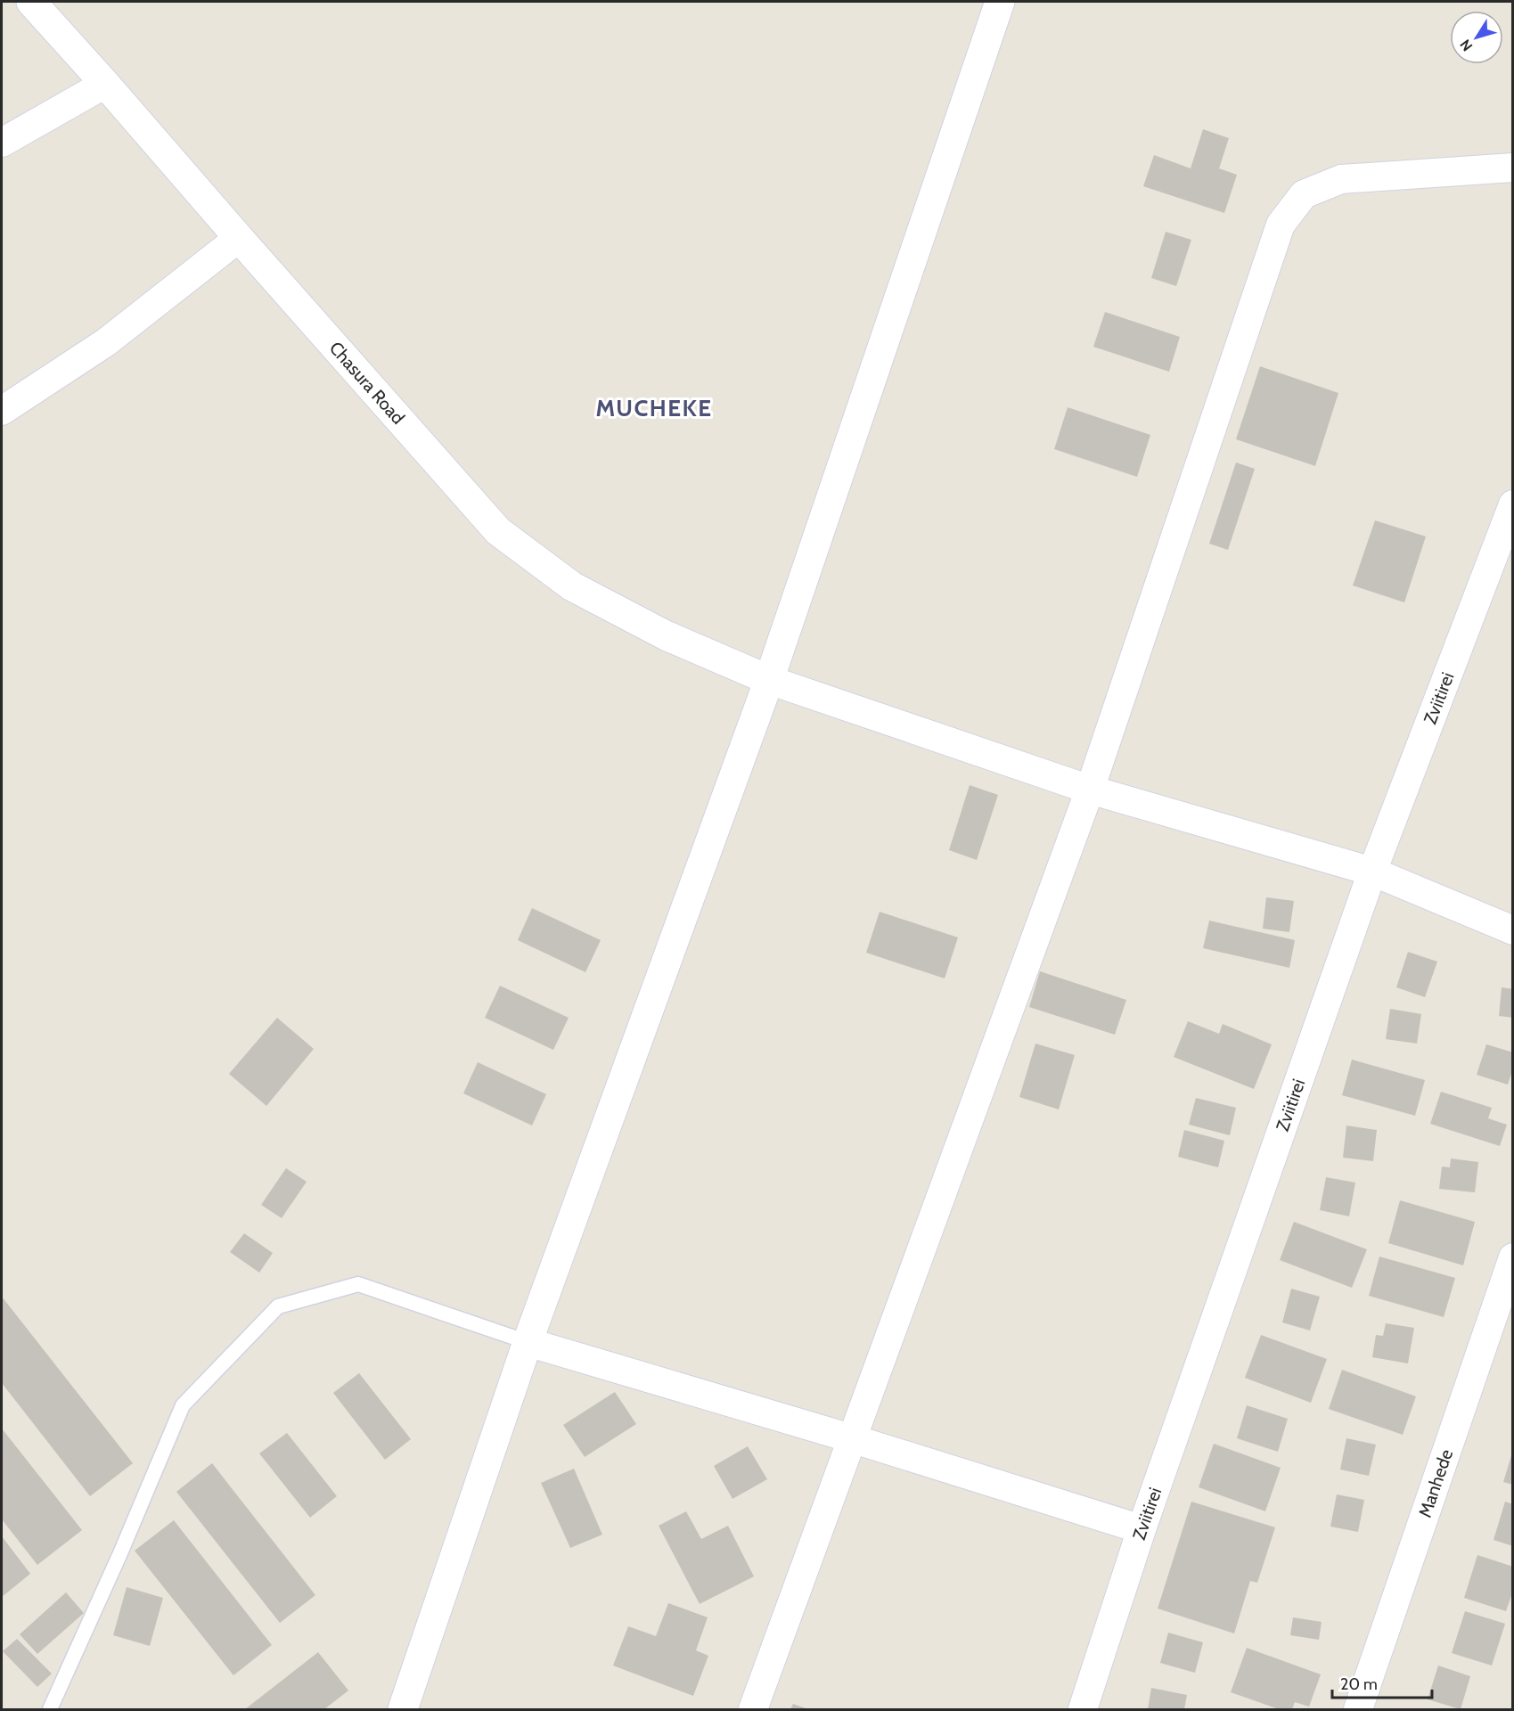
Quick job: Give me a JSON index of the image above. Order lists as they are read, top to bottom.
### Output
{
  "streets": {
    "street": ["Chasura Road", "Zviitirei", "Manhede"]
  },
  "districts": ["MUCHEKE"],
  "scale_bar": "20 m",
  "north": "bottom left"
}
